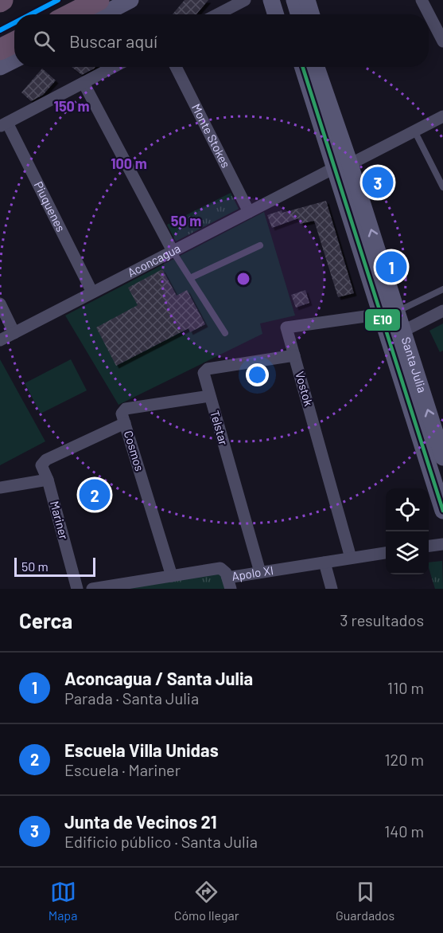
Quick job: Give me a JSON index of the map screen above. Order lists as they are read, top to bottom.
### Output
{
  "streets": {
    "main road": ["Santa Julia"],
    "street": [
      "Monte Stokes",
      "Piuquenes",
      "Aconcagua",
      "Vostok",
      "Telstar",
      "Cosmos",
      "Mariner",
      "Apolo XI"
    ]
  },
  "crossings": [
    ["Monte Stokes", "Aconcagua"],
    ["Piuquenes", "Aconcagua"],
    ["Aconcagua", "Santa Julia"],
    ["Santa Julia", "Vostok"],
    ["Vostok", "Telstar"],
    ["Vostok", "Apolo XI"],
    ["Telstar", "Cosmos"],
    ["Telstar", "Apolo XI"],
    ["Cosmos", "Mariner"],
    ["Cosmos", "Apolo XI"]
  ],
  "lines": ["transit line E10"],
  "scale_bar": "50 m",
  "page": {
    "search": "Buscar aquí",
    "pins": ["3", "1", "2"],
    "scale": "50 m",
    "heading": ["Cerca", "3 resultados"],
    "list": [
      {
        "mark": "1",
        "name": "Aconcagua / Santa Julia",
        "note": "Parada · Santa Julia",
        "value": "110 m"
      },
      {
        "mark": "2",
        "name": "Escuela Villa Unidas",
        "note": "Escuela · Mariner",
        "value": "120 m"
      },
      {
        "mark": "3",
        "name": "Junta de Vecinos 21",
        "note": "Edificio público · Santa Julia",
        "value": "140 m"
      }
    ],
    "nav": ["Mapa", "Cómo llegar", "Guardados"]
  },
  "rings": ["150 m", "100 m", "50 m"]
}
